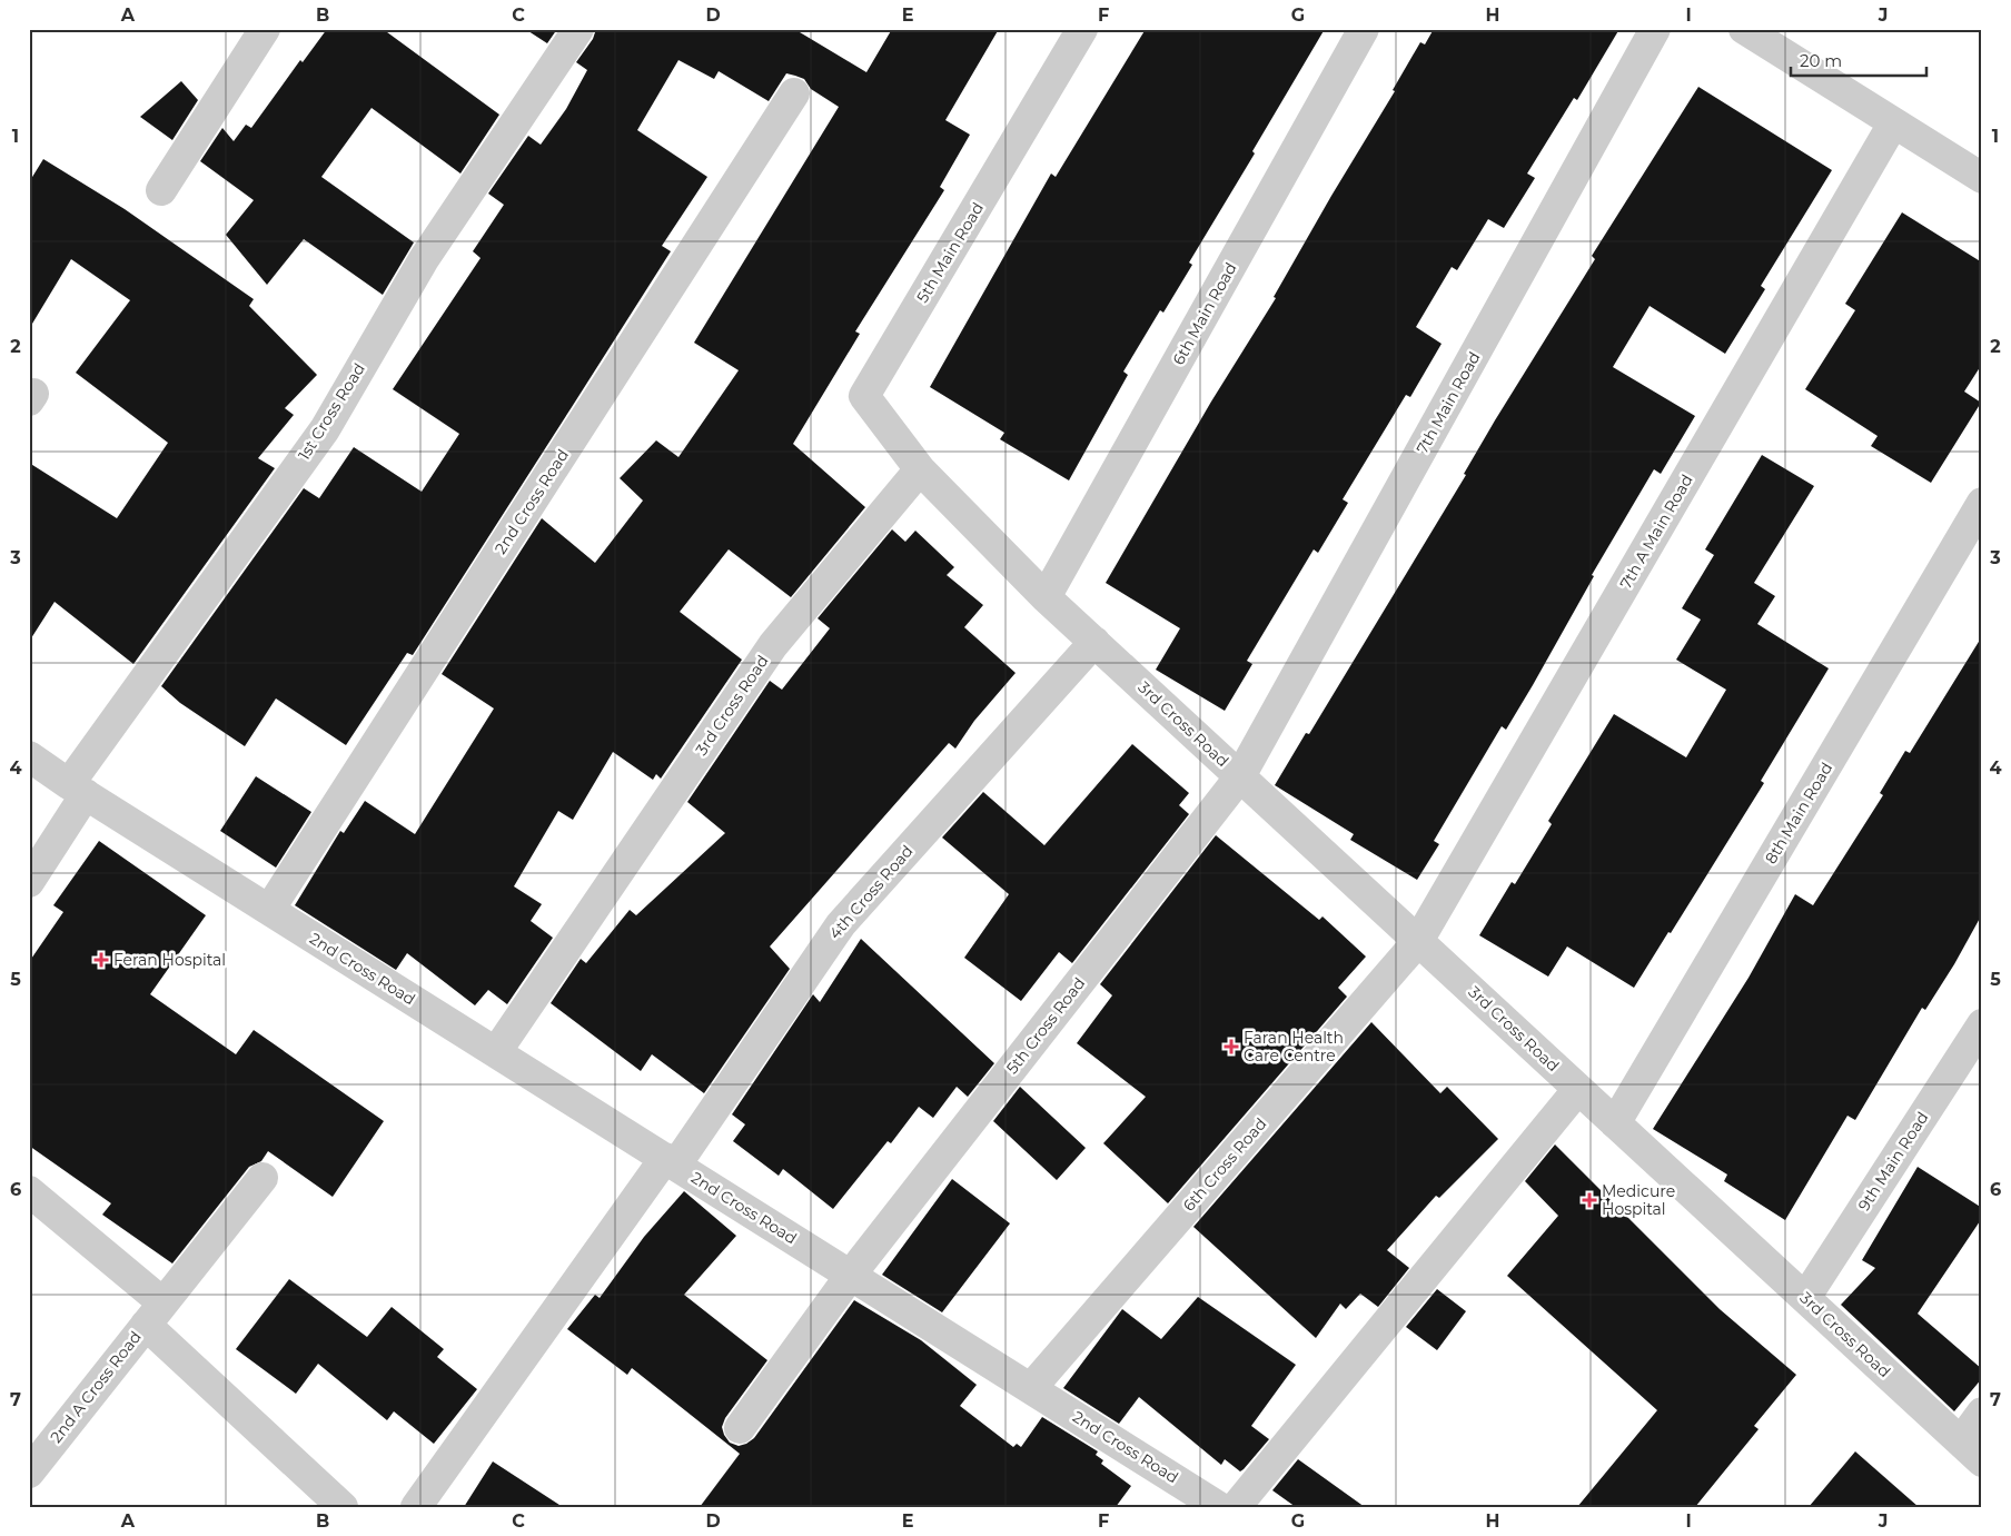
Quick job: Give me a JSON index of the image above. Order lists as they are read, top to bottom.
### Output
{
  "streets": {
    "street": [
      "5th Main Road",
      "6th Main Road",
      "7th Main Road",
      "1st Cross Road",
      "2nd Cross Road",
      "7th A Main Road",
      "3rd Cross Road",
      "8th Main Road",
      "4th Cross Road",
      "5th Cross Road",
      "9th Main Road",
      "6th Cross Road",
      "2nd A Cross Road"
    ]
  },
  "crossings": [
    ["5th Main Road", "3rd Cross Road"],
    ["6th Main Road", "3rd Cross Road"],
    ["7th Main Road", "3rd Cross Road"],
    ["7th Main Road", "5th Cross Road"],
    ["1st Cross Road", "2nd Cross Road"],
    ["2nd Cross Road", "3rd Cross Road"],
    ["2nd Cross Road", "4th Cross Road"],
    ["2nd Cross Road", "5th Cross Road"],
    ["2nd Cross Road", "6th Cross Road"],
    ["7th A Main Road", "3rd Cross Road"],
    ["7th A Main Road", "6th Cross Road"],
    ["3rd Cross Road", "8th Main Road"],
    ["3rd Cross Road", "4th Cross Road"],
    ["3rd Cross Road", "5th Cross Road"],
    ["3rd Cross Road", "9th Main Road"],
    ["3rd Cross Road", "6th Cross Road"]
  ],
  "places": {
    "health": ["Feran Hospital", "Faran Health Care Centre", "Medicure Hospital"]
  },
  "scale_bar": "20 m",
  "grid": {
    "columns": [
      "A",
      "B",
      "C",
      "D",
      "E",
      "F",
      "G",
      "H",
      "I",
      "J"
    ],
    "rows": [
      "1",
      "2",
      "3",
      "4",
      "5",
      "6",
      "7"
    ]
  }
}
